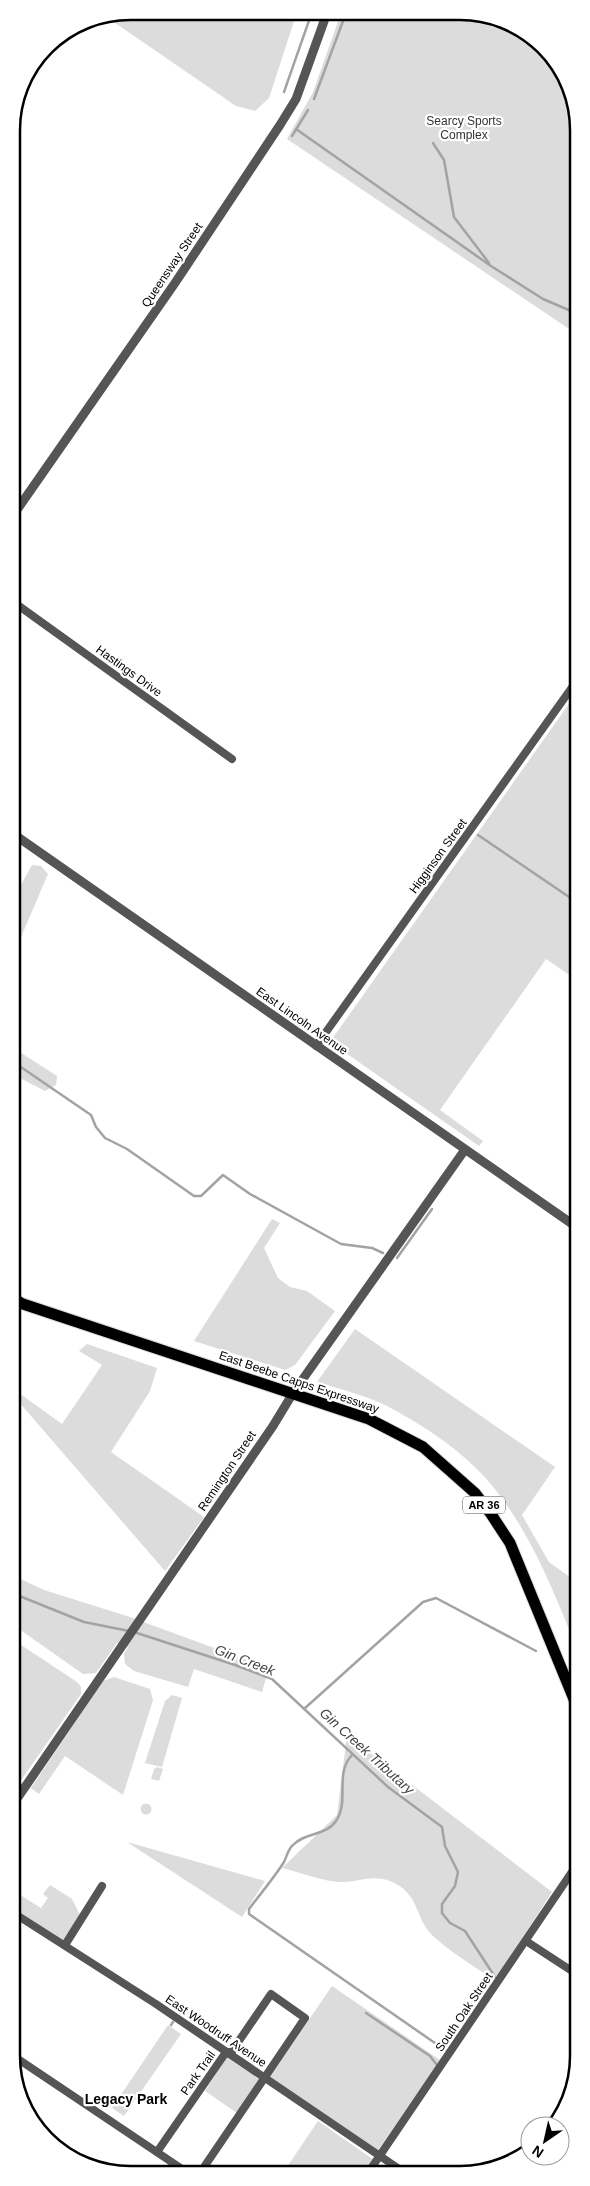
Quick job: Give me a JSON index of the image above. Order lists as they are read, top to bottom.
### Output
{
  "streets": {
    "main road": ["East Beebe Capps Expressway", "AR 36"],
    "street": [
      "Queensway Street",
      "Hastings Drive",
      "Higginson Street",
      "East Lincoln Avenue",
      "Remington Street",
      "South Oak Street",
      "East Woodruff Avenue",
      "Park Trail"
    ]
  },
  "crossings": [
    ["Higginson Street", "East Lincoln Avenue"],
    ["East Lincoln Avenue", "Remington Street"],
    ["East Beebe Capps Expressway", "Remington Street"],
    ["South Oak Street", "East Woodruff Avenue"],
    ["East Woodruff Avenue", "Park Trail"]
  ],
  "districts": ["Legacy Park"],
  "water": ["Gin Creek", "Gin Creek Tributary"],
  "parks": ["Searcy Sports Complex"],
  "north": "bottom left"
}
